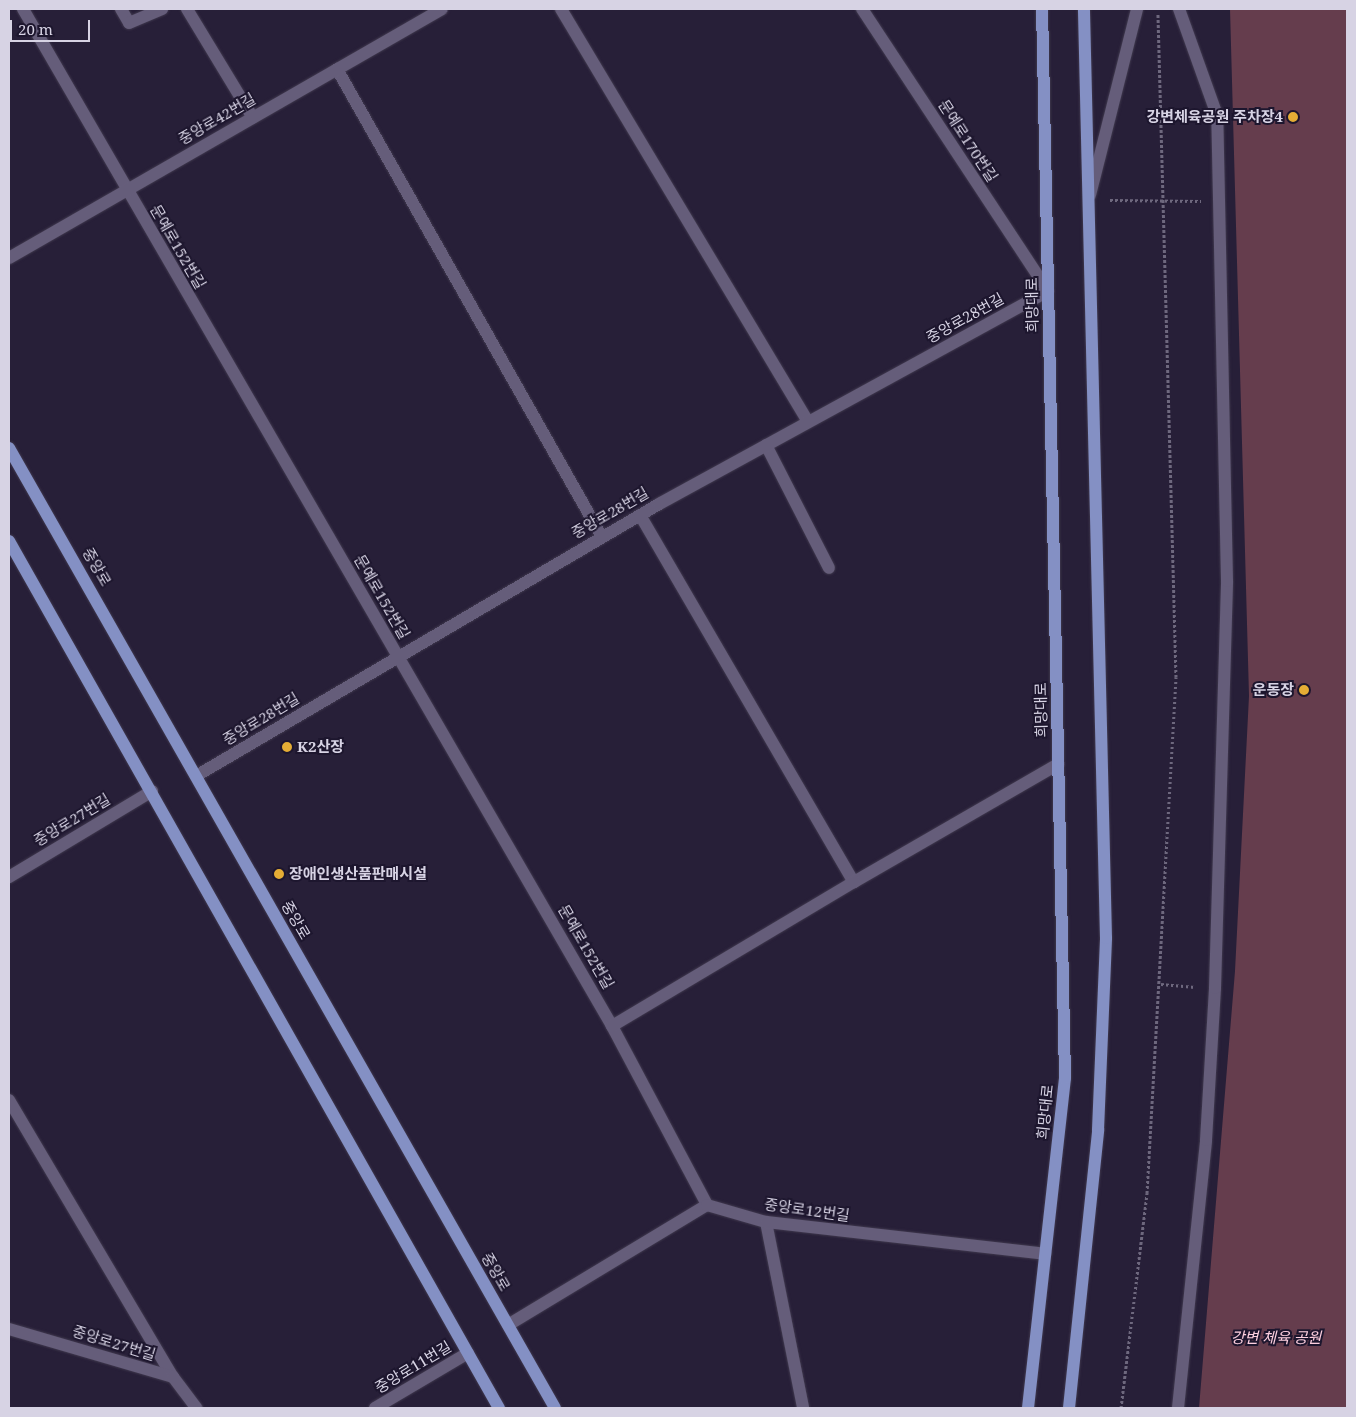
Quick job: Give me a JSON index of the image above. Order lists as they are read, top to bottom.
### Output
{
  "streets": {
    "main road": ["희망대로", "중앙로"],
    "street": [
      "중앙로42번길",
      "문예로170번길",
      "문예로152번길",
      "중앙로28번길",
      "중앙로27번길",
      "중앙로12번길",
      "중앙로11번길"
    ]
  },
  "crossings": [
    ["중앙로42번길", "문예로152번길"],
    ["문예로170번길", "희망대로"],
    ["문예로170번길", "중앙로28번길"],
    ["문예로152번길", "중앙로28번길"],
    ["문예로152번길", "중앙로12번길"],
    ["희망대로", "중앙로28번길"],
    ["희망대로", "중앙로12번길"],
    ["중앙로28번길", "중앙로"]
  ],
  "parks": ["강변 체육 공원"],
  "places": [
    "강변체육공원 주차장4",
    "운동장",
    "K2산장",
    "장애인생산품판매시설"
  ],
  "scale_bar": "20 m"
}
